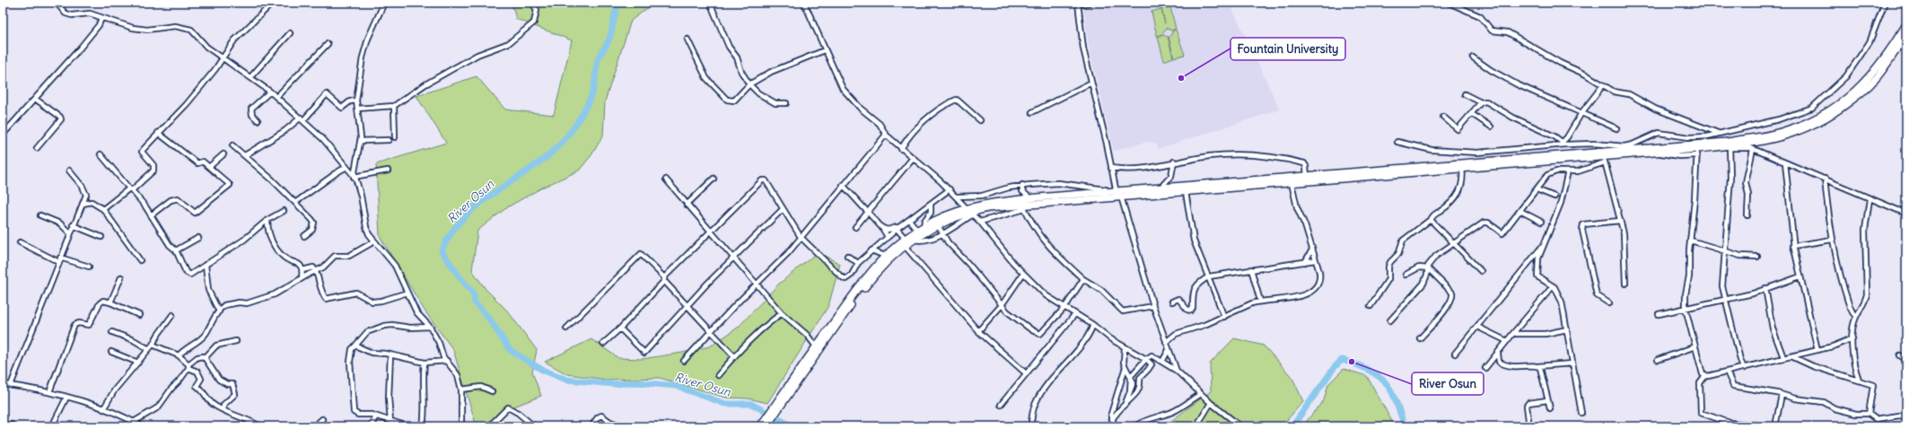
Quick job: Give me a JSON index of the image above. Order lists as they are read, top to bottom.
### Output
{
  "water": ["River Osun"],
  "places": ["Fountain University", "River Osun"]
}
